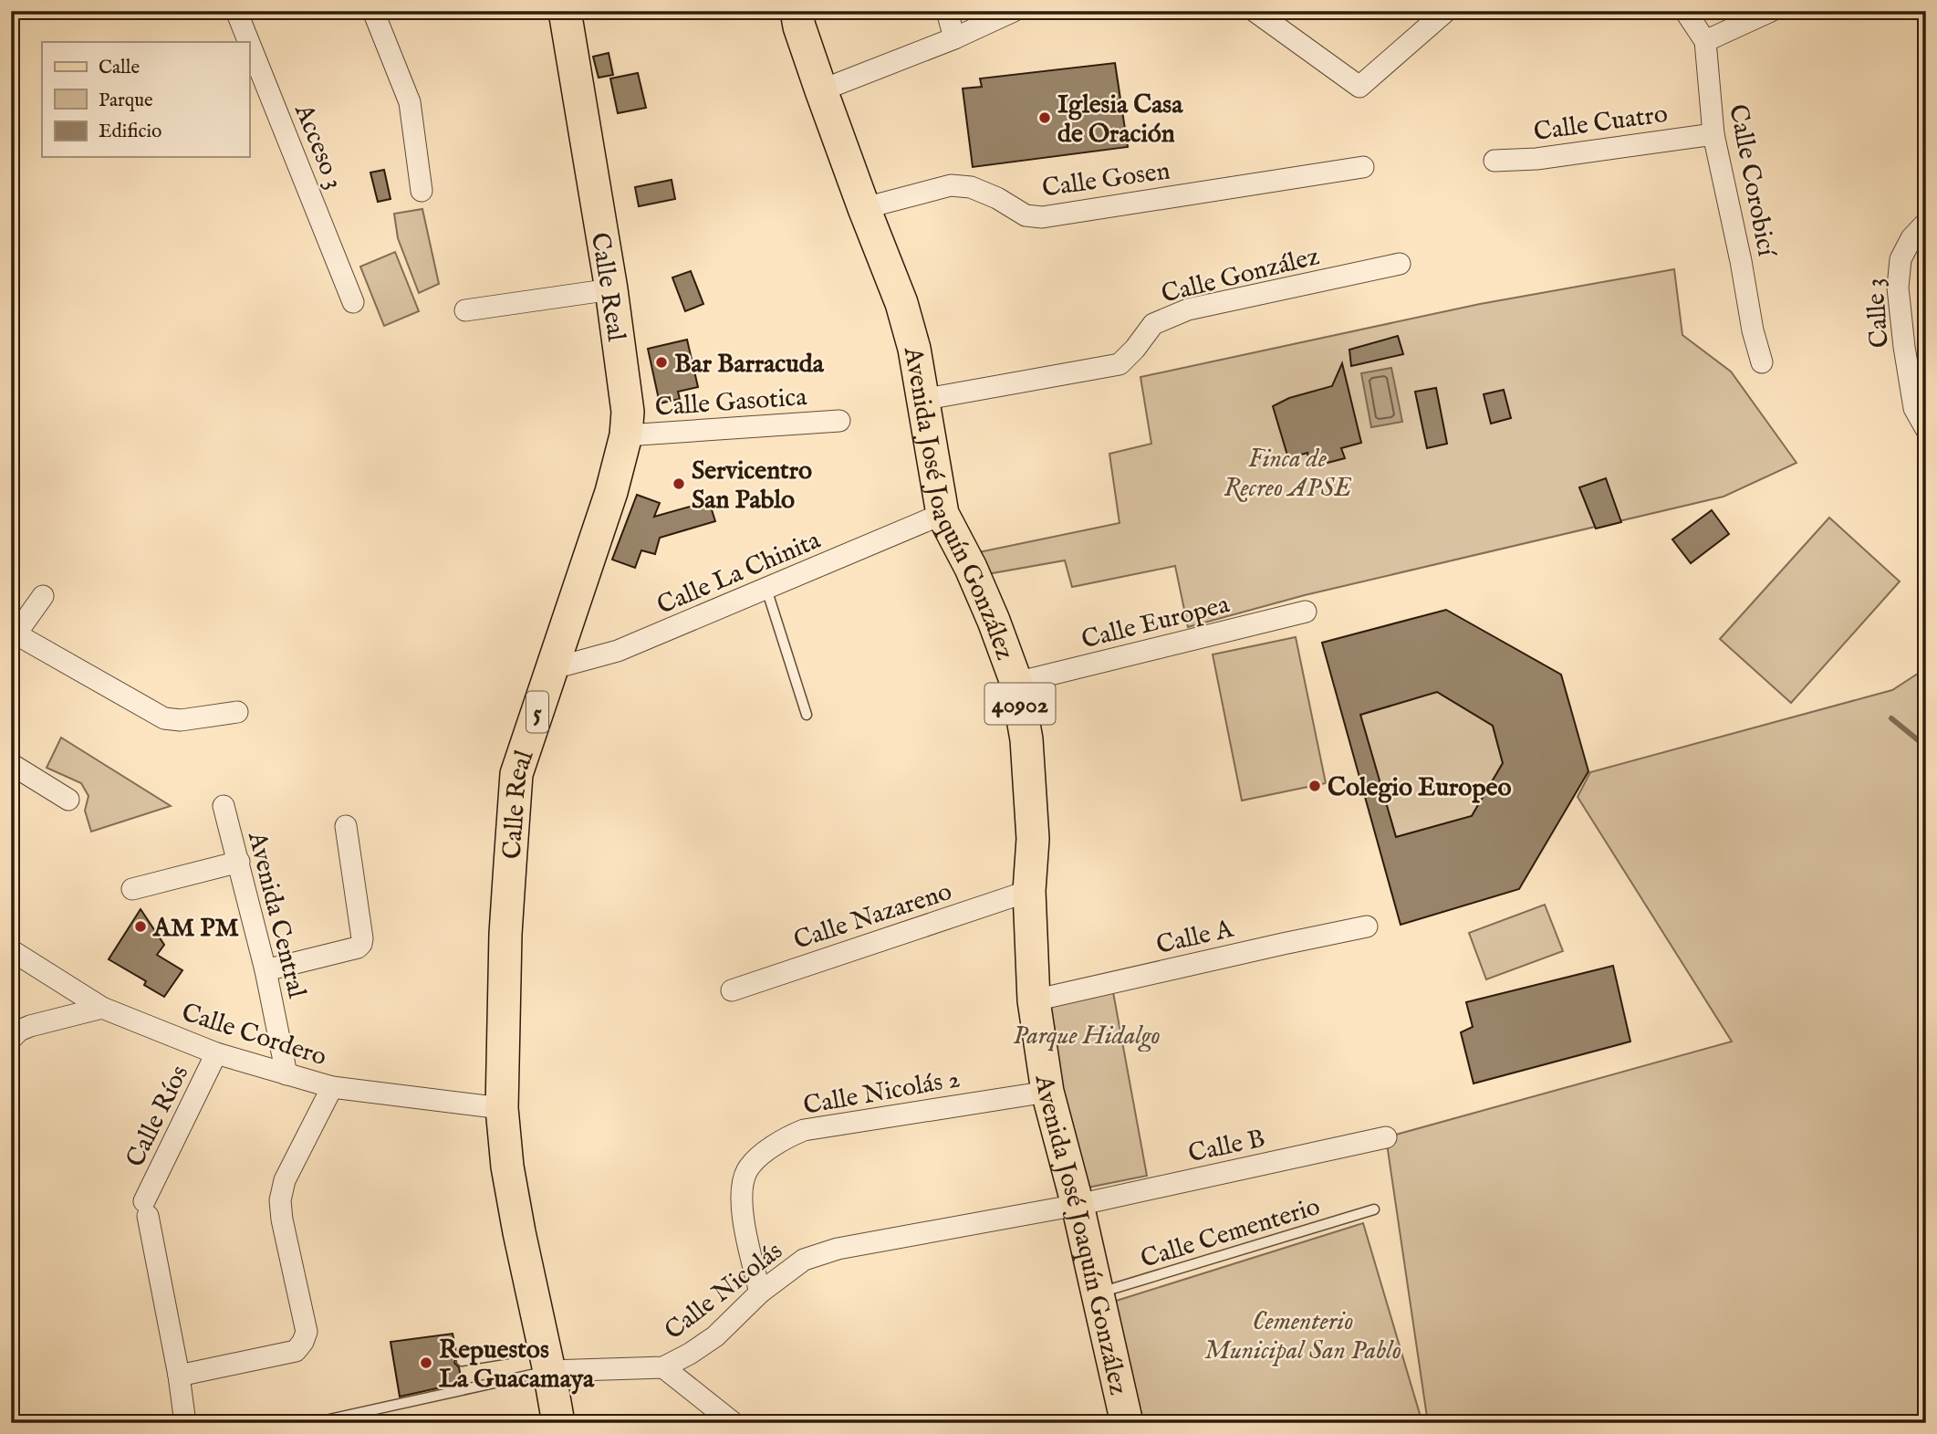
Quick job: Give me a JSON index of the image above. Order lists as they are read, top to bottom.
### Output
{
  "streets": {
    "main road": [
      "Calle Real",
      "Avenida José Joaquín González",
      "40902",
      "5"
    ],
    "street": [
      "Calle Cuatro",
      "Acceso 3",
      "Calle Gosen",
      "Calle Corobicí",
      "Calle González",
      "Calle 3",
      "Calle Gasotica",
      "Calle La Chinita",
      "Calle Europea",
      "Avenida Central",
      "Calle Nazareno",
      "Calle A",
      "Calle Cordero",
      "Calle Nicolás 2",
      "Calle Ríos",
      "Calle B",
      "Calle Nicolás"
    ],
    "lane": ["Calle Cementerio"]
  },
  "crossings": [
    ["Calle Cuatro", "Calle Corobicí"],
    ["Calle Gosen", "Avenida José Joaquín González"],
    ["Calle González", "Avenida José Joaquín González"],
    ["Calle Real", "Calle Gasotica"],
    ["Calle Real", "Calle La Chinita"],
    ["Calle Real", "Calle Cordero"],
    ["Calle Real", "Calle Nicolás"],
    ["Avenida José Joaquín González", "Calle La Chinita"],
    ["Avenida José Joaquín González", "Calle Europea"],
    ["Avenida José Joaquín González", "Calle Nazareno"],
    ["Avenida José Joaquín González", "Calle A"],
    ["Avenida José Joaquín González", "Calle Nicolás 2"],
    ["Avenida José Joaquín González", "Calle B"],
    ["Avenida José Joaquín González", "Calle Cementerio"],
    ["Avenida José Joaquín González", "Calle Nicolás"],
    ["Avenida Central", "Calle Cordero"],
    ["Calle Cordero", "Calle Ríos"],
    ["Calle Nicolás 2", "Calle Nicolás"],
    ["Calle B", "Calle Nicolás"]
  ],
  "parks": ["Finca de Recreo APSE", "Parque Hidalgo", "Cementerio Municipal San Pablo"],
  "places": [
    "Iglesia Casa de Oración",
    "Bar Barracuda",
    "Servicentro San Pablo",
    "Colegio Europeo",
    "AM PM",
    "Repuestos La Guacamaya"
  ],
  "legend": ["Calle", "Parque", "Edificio"]
}
